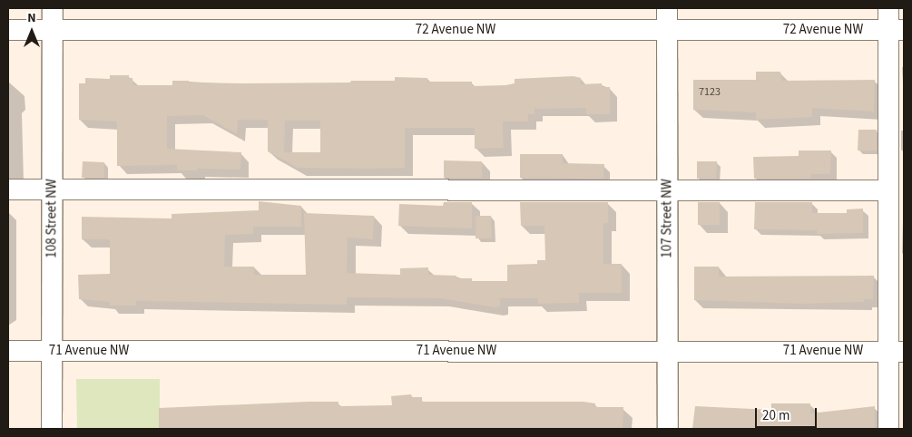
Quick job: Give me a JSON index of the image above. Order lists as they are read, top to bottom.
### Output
{
  "streets": {
    "street": [
      "72 Avenue NW",
      "108 Street NW",
      "107 Street NW",
      "71 Avenue NW"
    ]
  },
  "crossings": [
    ["72 Avenue NW", "108 Street NW"],
    ["72 Avenue NW", "107 Street NW"],
    ["108 Street NW", "71 Avenue NW"],
    ["107 Street NW", "71 Avenue NW"]
  ],
  "house_numbers": ["7123"],
  "scale_bar": "20 m",
  "north": "top"
}
